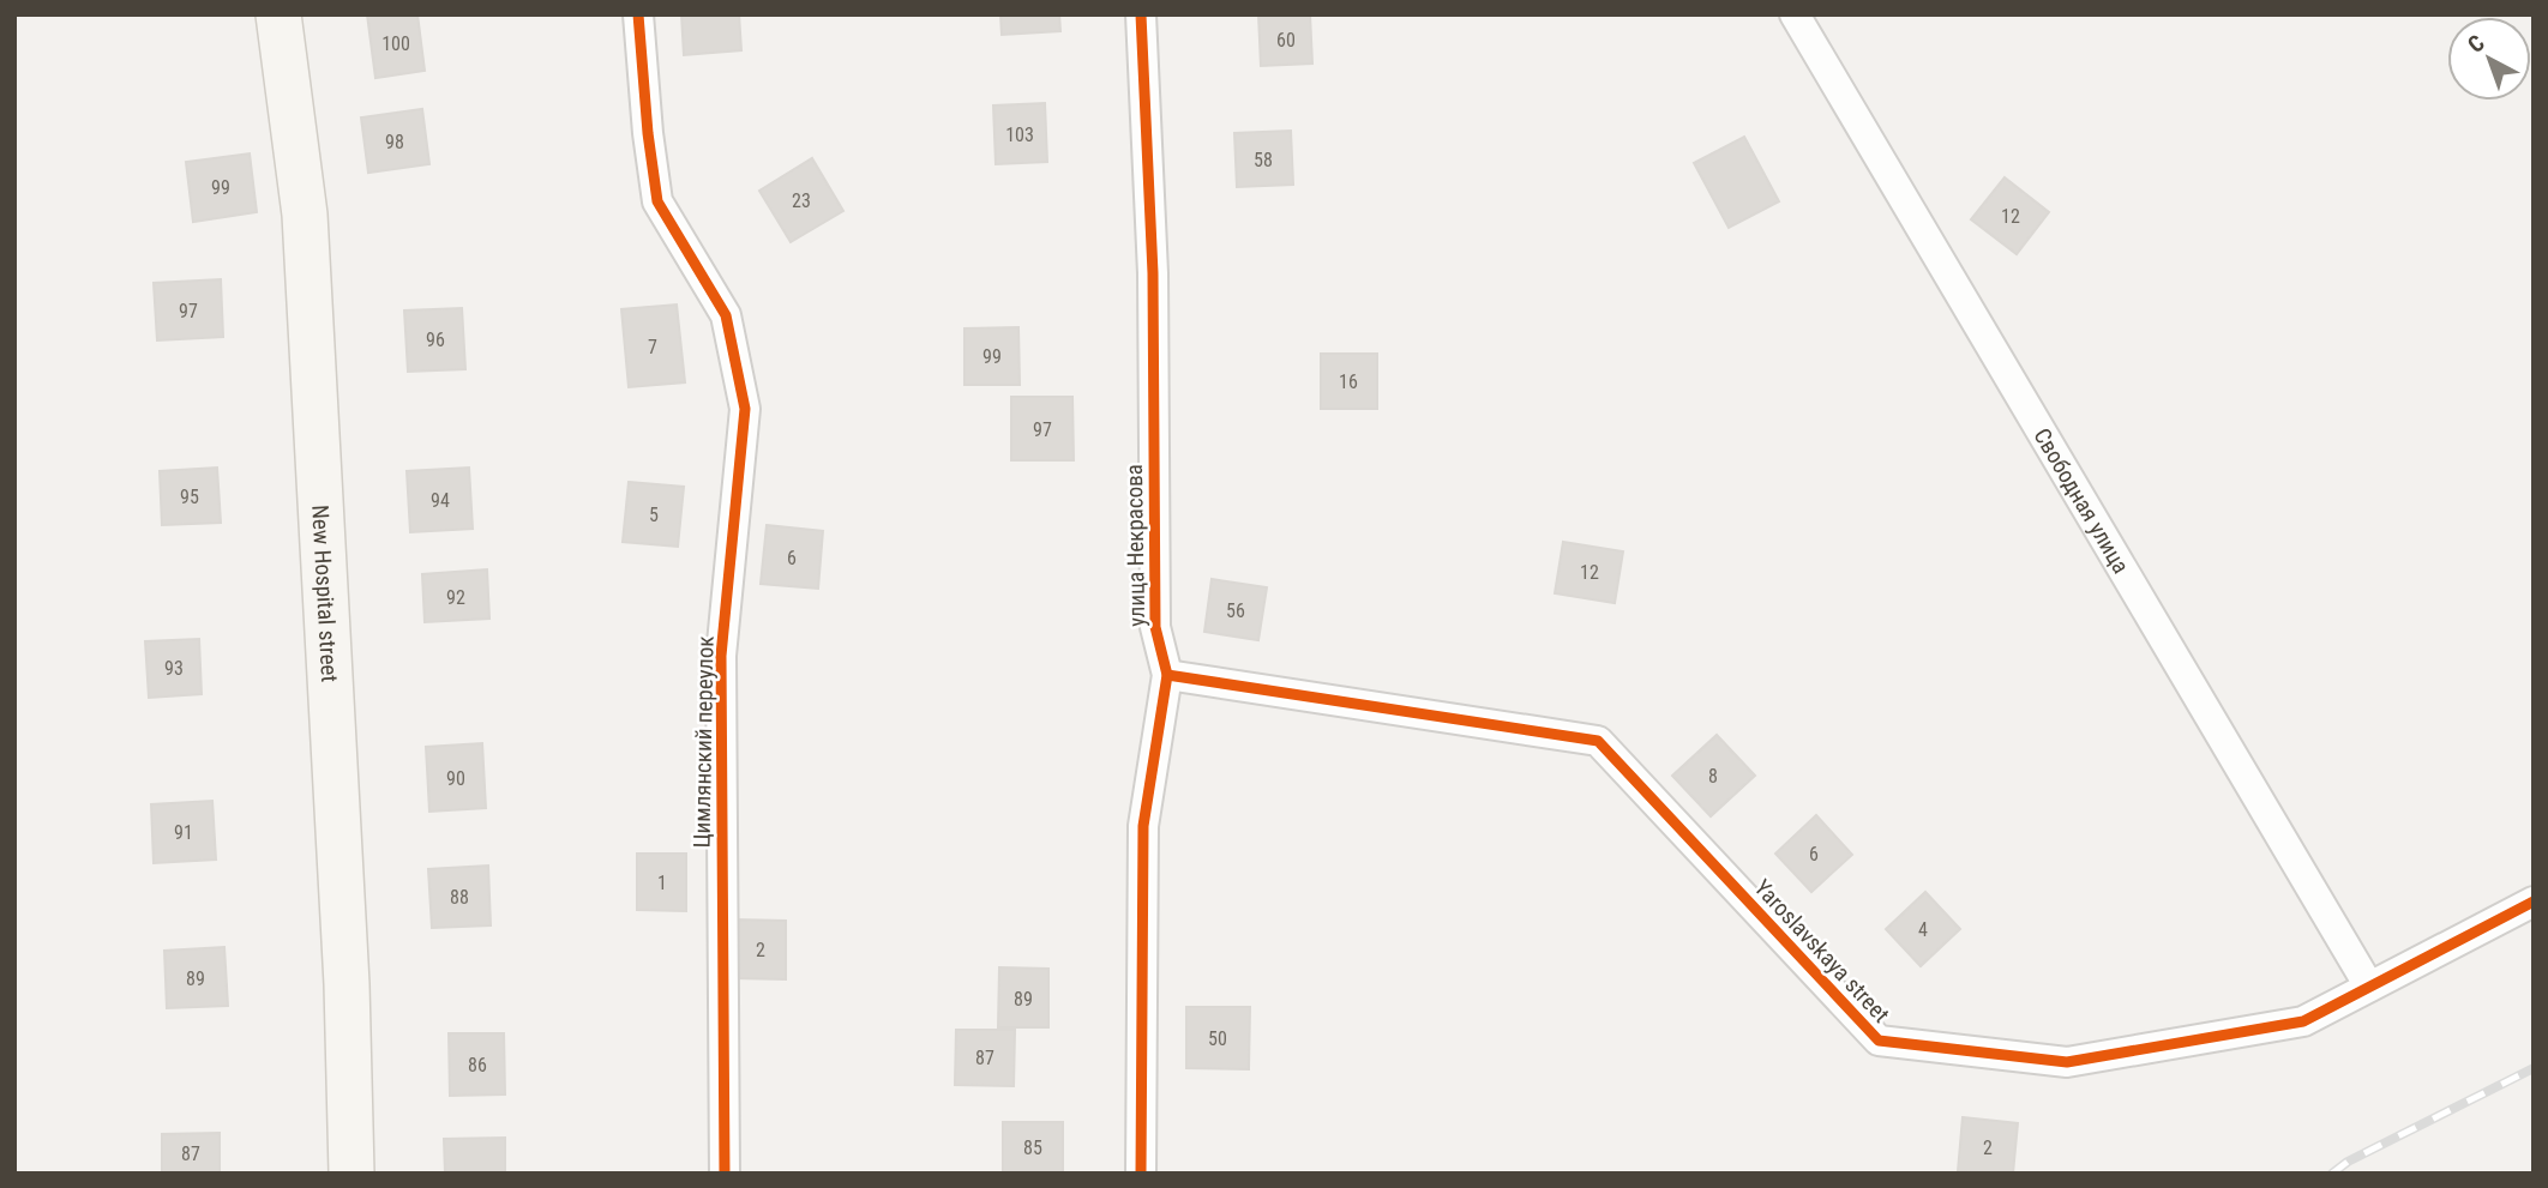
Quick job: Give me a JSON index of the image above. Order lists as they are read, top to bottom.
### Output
{
  "streets": {
    "street": [
      "Свободная улица",
      "улица Некрасова",
      "New Hospital street",
      "Цимлянский переулок",
      "Yaroslavskaya street"
    ]
  },
  "crossings": [
    ["Свободная улица", "Yaroslavskaya street"],
    ["улица Некрасова", "Yaroslavskaya street"]
  ],
  "house_numbers": [
    "60",
    "100",
    "103",
    "98",
    "58",
    "99",
    "23",
    "12",
    "97",
    "96",
    "7",
    "99",
    "16",
    "97",
    "95",
    "94",
    "5",
    "6",
    "12",
    "92",
    "56",
    "93",
    "8",
    "90",
    "91",
    "6",
    "1",
    "88",
    "4",
    "2",
    "89",
    "89",
    "50",
    "87",
    "86",
    "85",
    "2",
    "87"
  ],
  "north": "top left"
}
